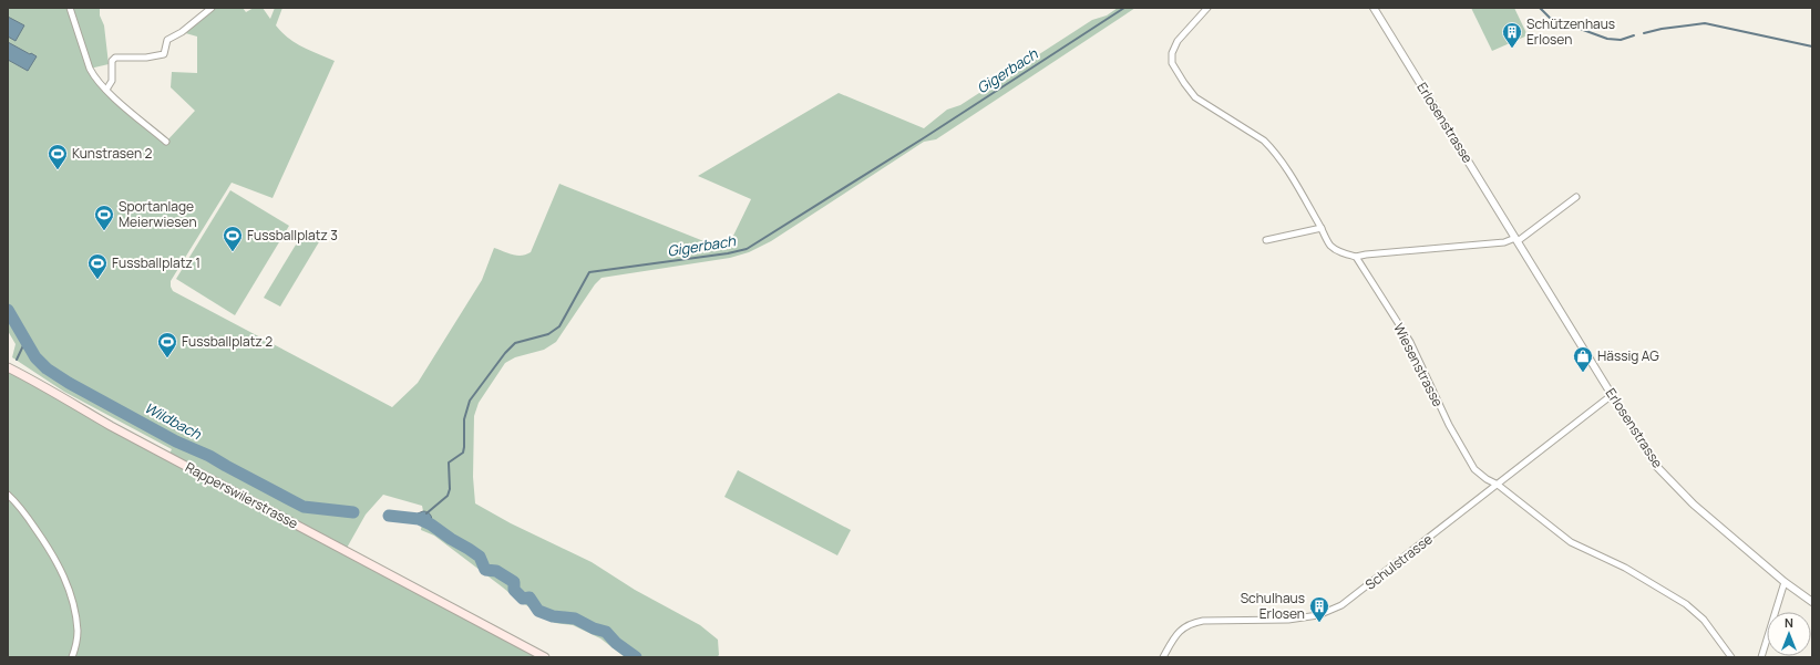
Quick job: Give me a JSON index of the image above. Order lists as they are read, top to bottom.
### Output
{
  "streets": {
    "main road": ["Rapperswilerstrasse"],
    "street": ["Erlosenstrasse", "Wiesenstrasse", "Schulstrasse"]
  },
  "crossings": [
    ["Erlosenstrasse", "Schulstrasse"],
    ["Wiesenstrasse", "Schulstrasse"]
  ],
  "water": ["Gigerbach", "Wildbach"],
  "places": {
    "building": ["Schützenhaus Erlosen", "Schulhaus Erlosen"],
    "sports": [
      "Kunstrasen 2",
      "Sportanlage Meierwiesen",
      "Fussballplatz 3",
      "Fussballplatz 1",
      "Fussballplatz 2"
    ],
    "shop": ["Hässig AG"]
  },
  "north": "top"
}
